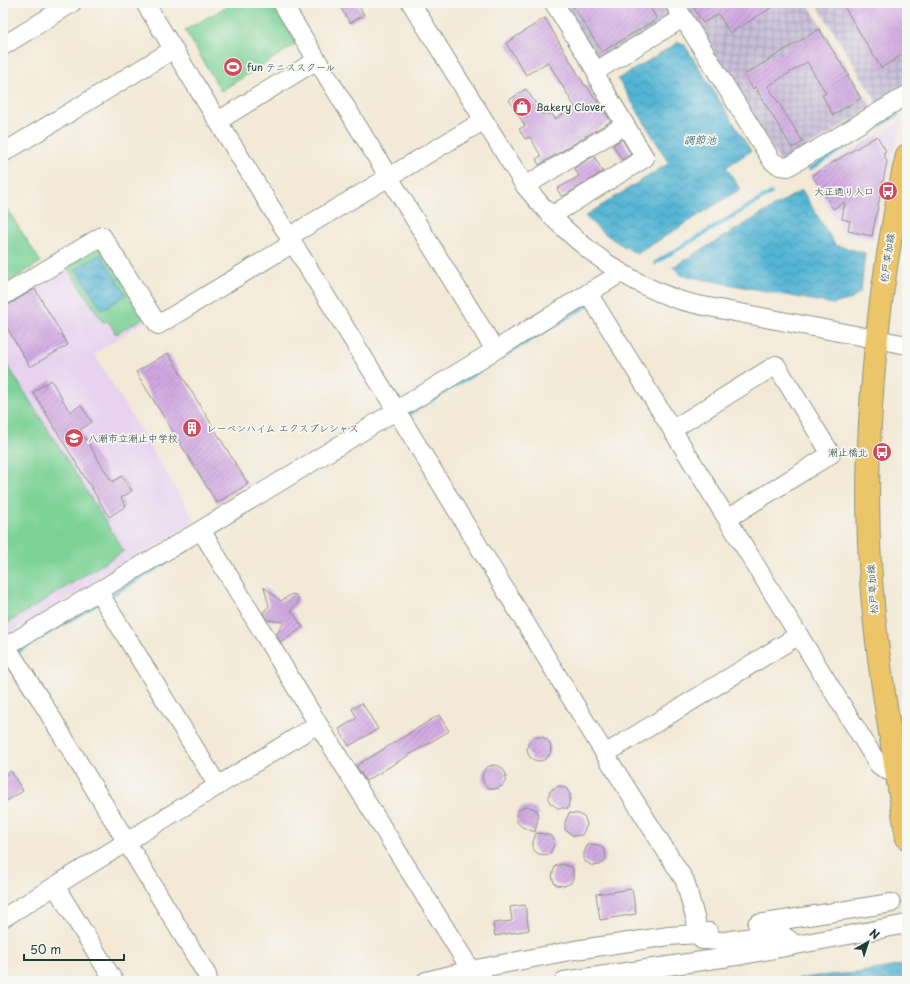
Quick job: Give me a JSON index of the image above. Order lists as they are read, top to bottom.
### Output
{
  "streets": {
    "main road": ["松戸草加線"]
  },
  "water": ["調節池"],
  "places": {
    "sports": ["fun テニススクール"],
    "shop": ["Bakery Clover"],
    "bus stop": ["大正通り入口", "潮止橋北"],
    "building": ["レーベンハイム エクスプレシャス"],
    "school or university": ["八潮市立潮止中学校"]
  },
  "scale_bar": "50 m",
  "north": "top right"
}
